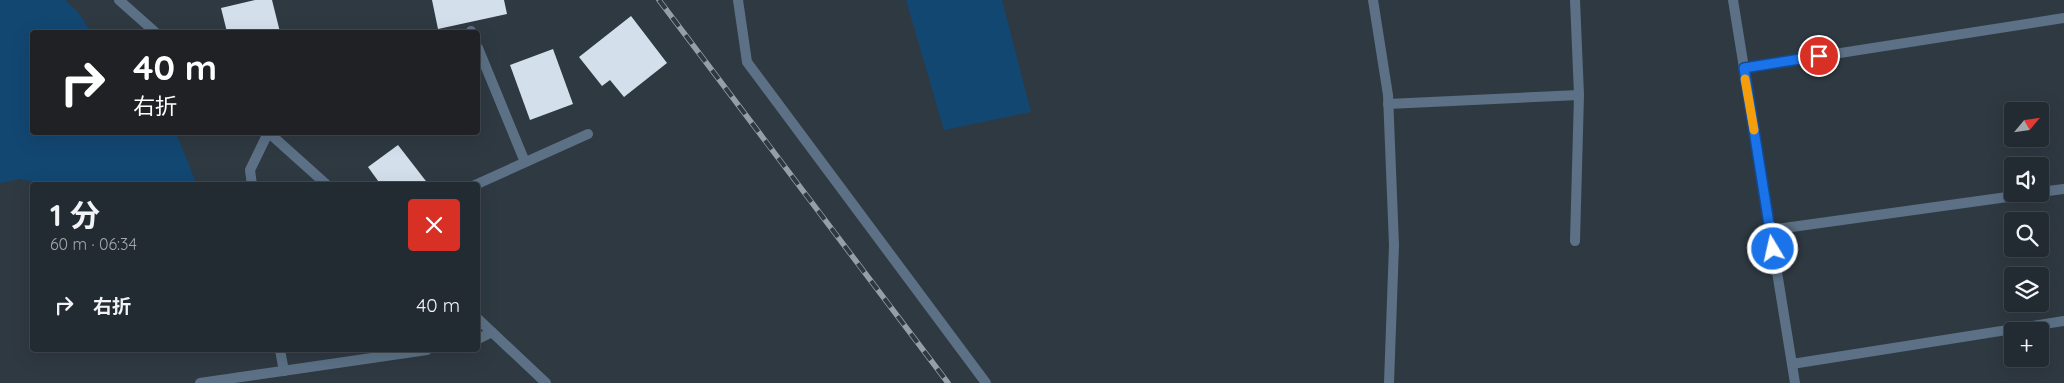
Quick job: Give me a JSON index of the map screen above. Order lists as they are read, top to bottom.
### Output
{
  "north": "top right",
  "page": {
    "turn": ["40 m", "右折"],
    "map_buttons": "+",
    "heading": ["1 分", "60 m · 06:34"],
    "list": [
      {
        "name": "右折",
        "value": "40 m"
      }
    ]
  }
}
